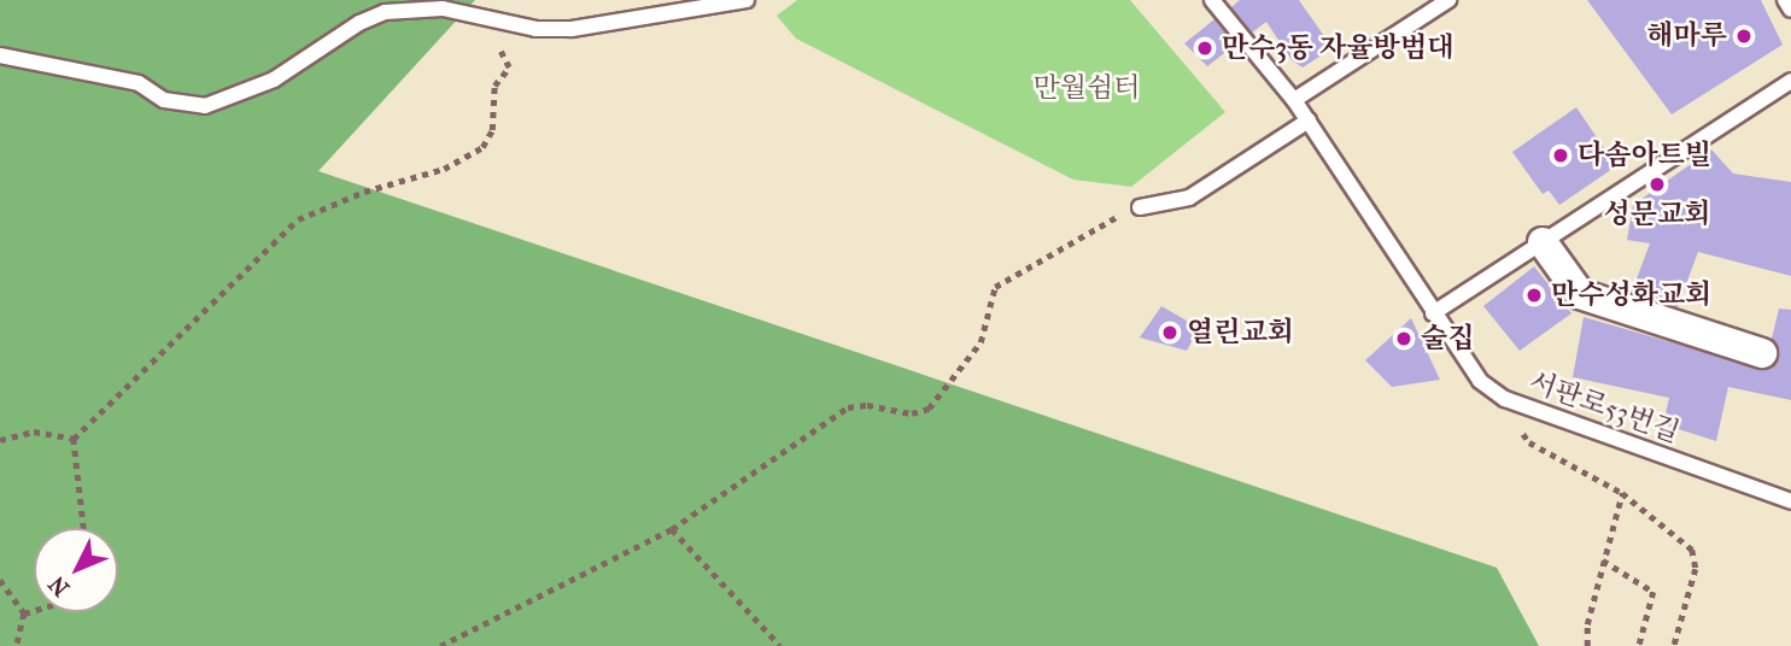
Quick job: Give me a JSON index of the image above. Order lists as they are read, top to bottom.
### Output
{
  "streets": {
    "lane": ["서판로53번길"]
  },
  "parks": ["만월쉼터"],
  "places": [
    "해마루",
    "만수3동 자율방범대",
    "다솜아트빌",
    "성문교회",
    "만수성화교회",
    "열린교회",
    "술집"
  ],
  "north": "bottom left"
}
